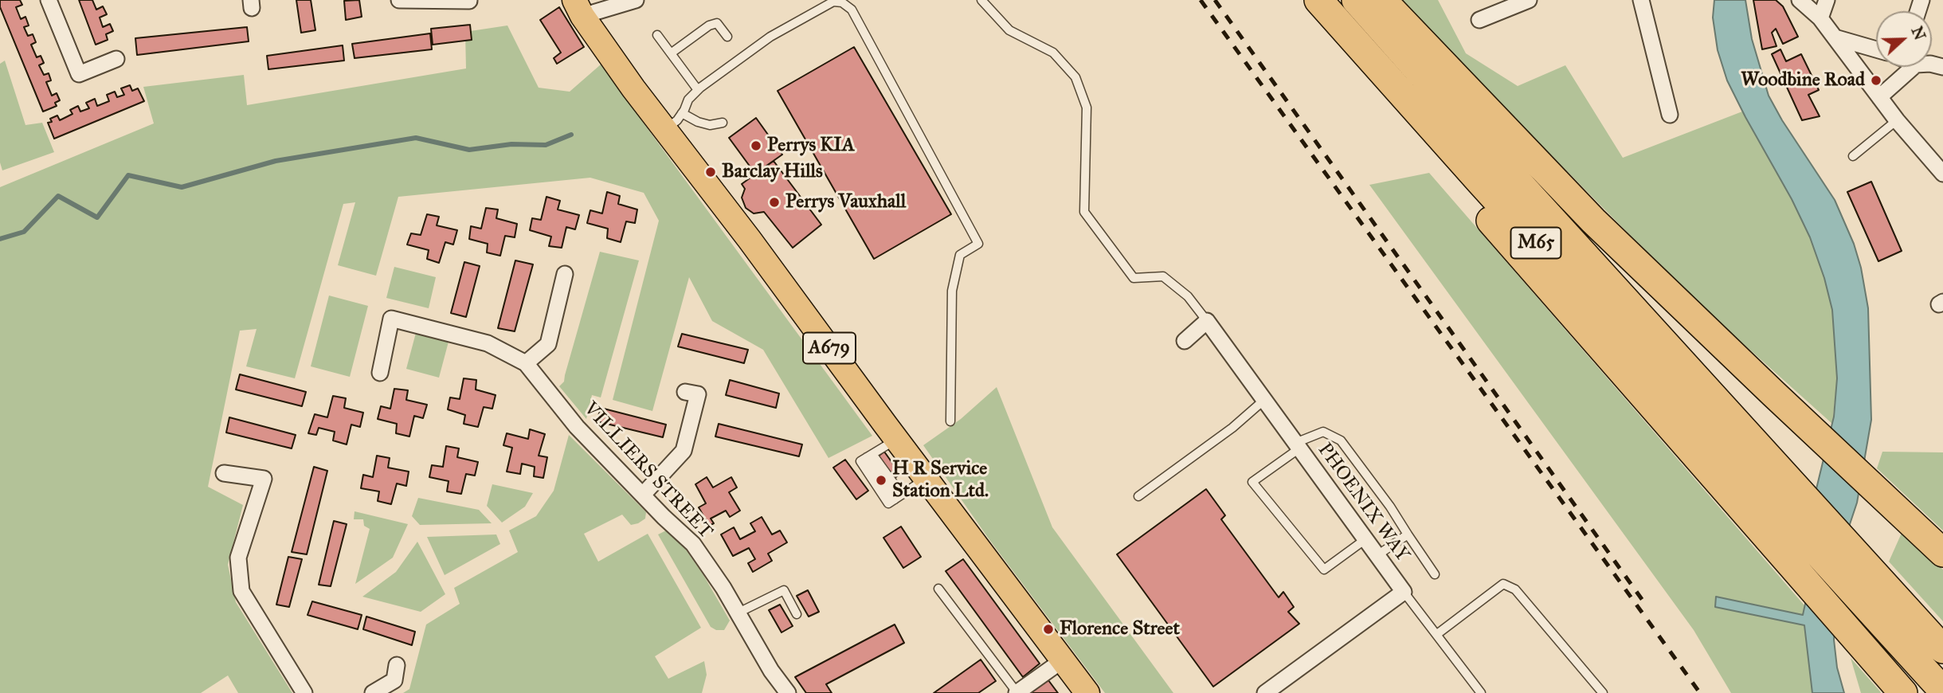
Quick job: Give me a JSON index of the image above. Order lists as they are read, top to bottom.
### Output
{
  "streets": {
    "highway": ["M65"],
    "main road": ["A679"],
    "street": ["VILLIERS STREET", "PHOENIX WAY"]
  },
  "places": [
    "Woodbine Road",
    "Perrys KIA",
    "Barclay Hills",
    "Perrys Vauxhall",
    "H R Service Station Ltd.",
    "Florence Street"
  ],
  "north": "right"
}
